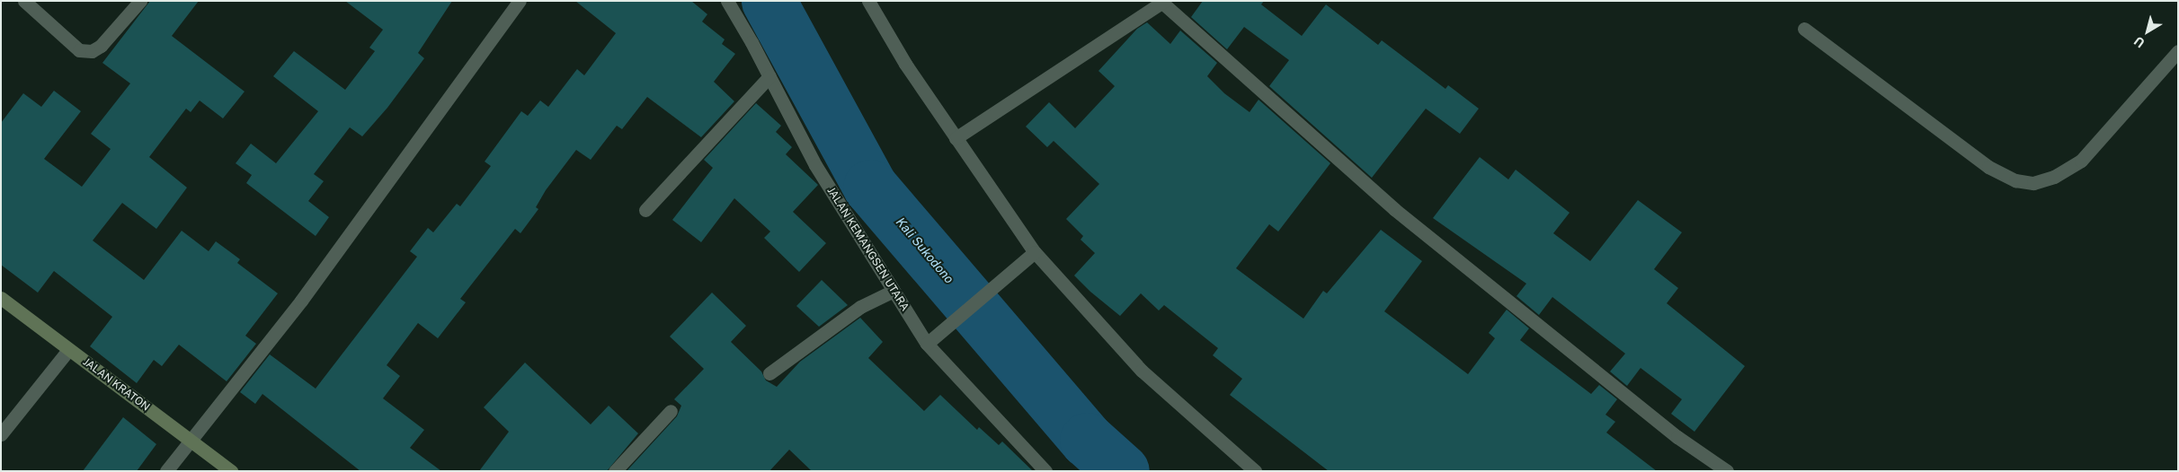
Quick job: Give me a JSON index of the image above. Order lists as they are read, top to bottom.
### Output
{
  "streets": {
    "street": ["JALAN KEMANGSEN UTARA", "JALAN KRATON"]
  },
  "water": ["Kali Sukodono"],
  "north": "bottom left"
}
